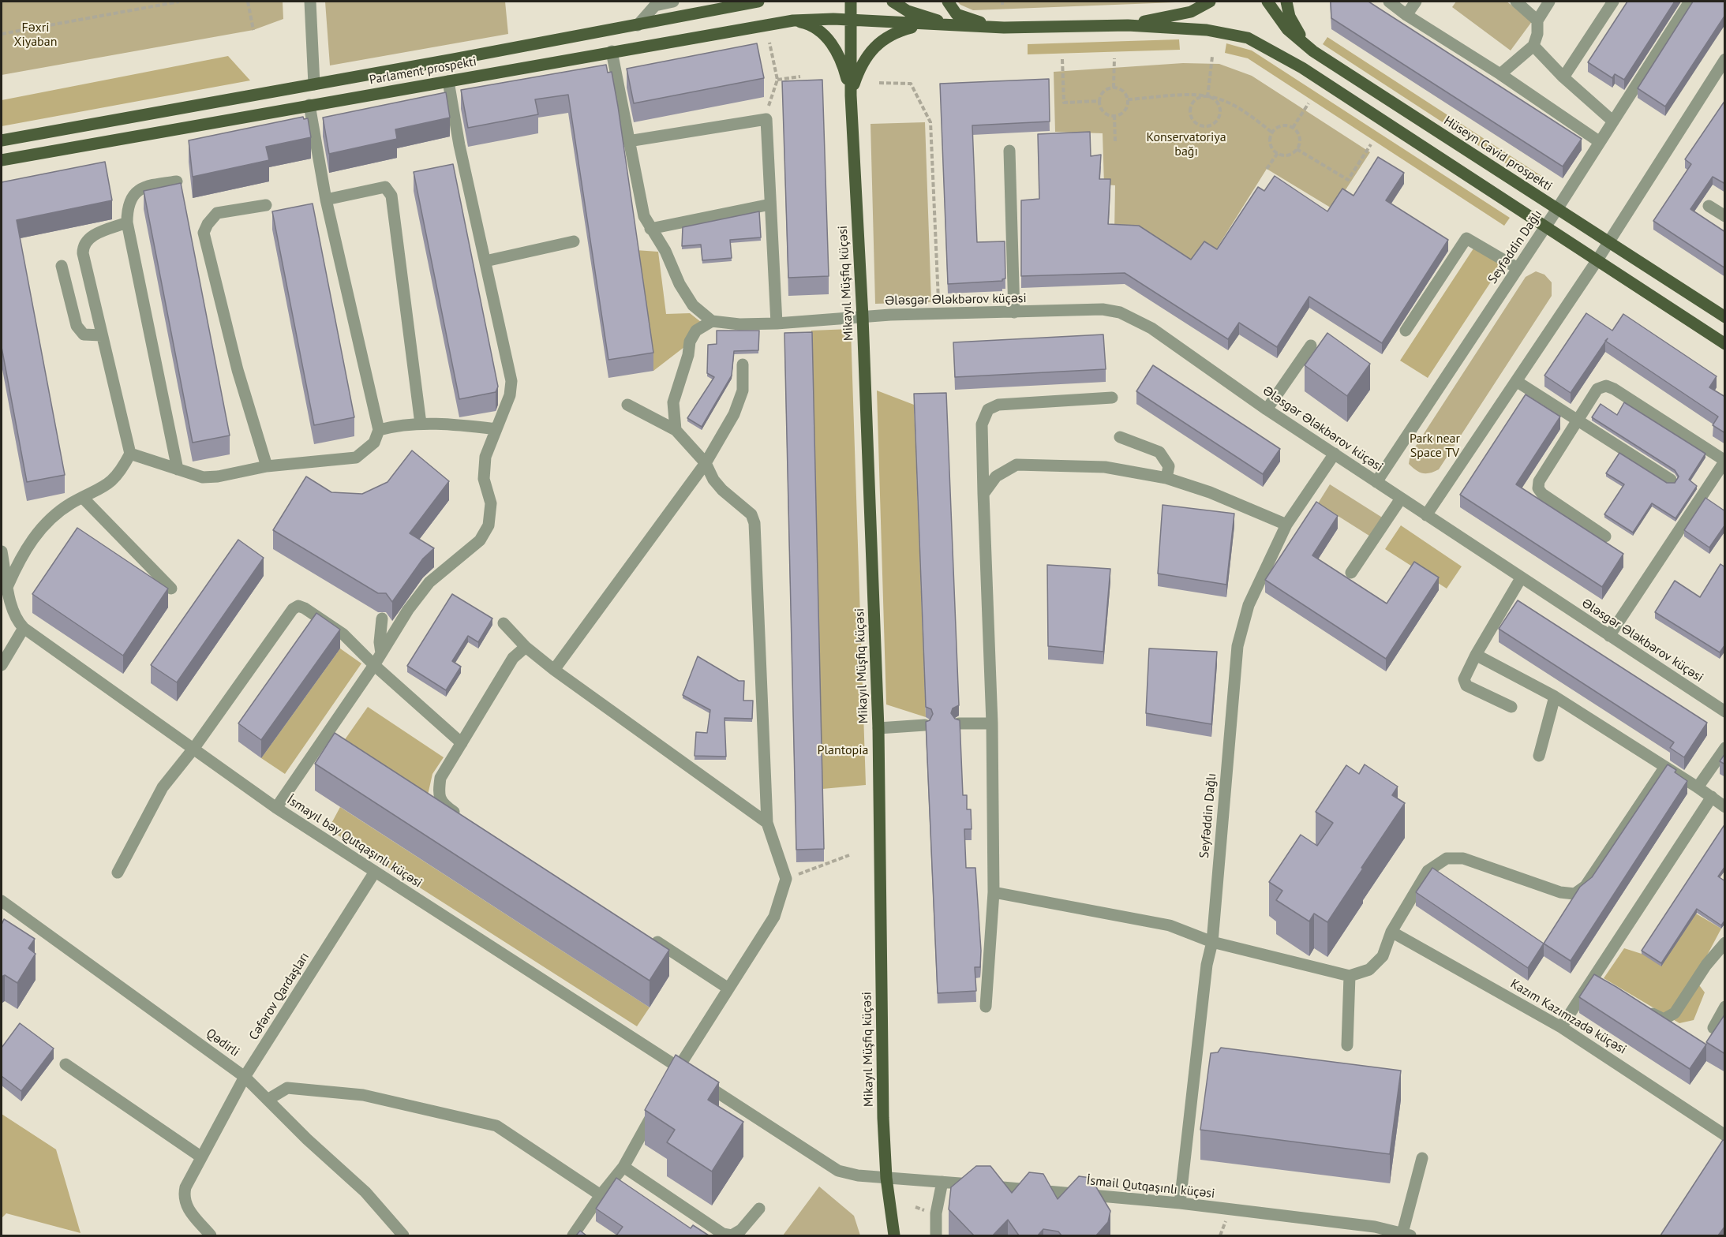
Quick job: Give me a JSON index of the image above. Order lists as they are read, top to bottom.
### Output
{
  "streets": {
    "main road": ["Parlament prospekti", "Hüseyn Cavid prospekti", "Mikayıl Müşfiq küçəsi"],
    "street": [
      "Seyfəddin Dağlı",
      "Ələsgər Ələkbərov küçəsi",
      "İsmayıl bəy Qutqaşınlı küçəsi",
      "Cəfərov Qardaşları",
      "Kazım Kazımzadə küçəsi",
      "Qədirli",
      "İsmail Qutqaşınlı küçəsi"
    ]
  },
  "crossings": [
    ["Hüseyn Cavid prospekti", "Seyfəddin Dağlı"],
    ["Seyfəddin Dağlı", "Ələsgər Ələkbərov küçəsi"],
    ["Seyfəddin Dağlı", "İsmail Qutqaşınlı küçəsi"],
    ["Mikayıl Müşfiq küçəsi", "Ələsgər Ələkbərov küçəsi"],
    ["Mikayıl Müşfiq küçəsi", "İsmayıl bəy Qutqaşınlı küçəsi"],
    ["Mikayıl Müşfiq küçəsi", "İsmail Qutqaşınlı küçəsi"],
    ["İsmayıl bəy Qutqaşınlı küçəsi", "Cəfərov Qardaşları"],
    ["İsmayıl bəy Qutqaşınlı küçəsi", "İsmail Qutqaşınlı küçəsi"],
    ["Cəfərov Qardaşları", "Qədirli"]
  ],
  "parks": [
    "Fəxri Xiyaban",
    "Konservatoriya bağı",
    "Park near Space TV",
    "Plantopia"
  ]
}
